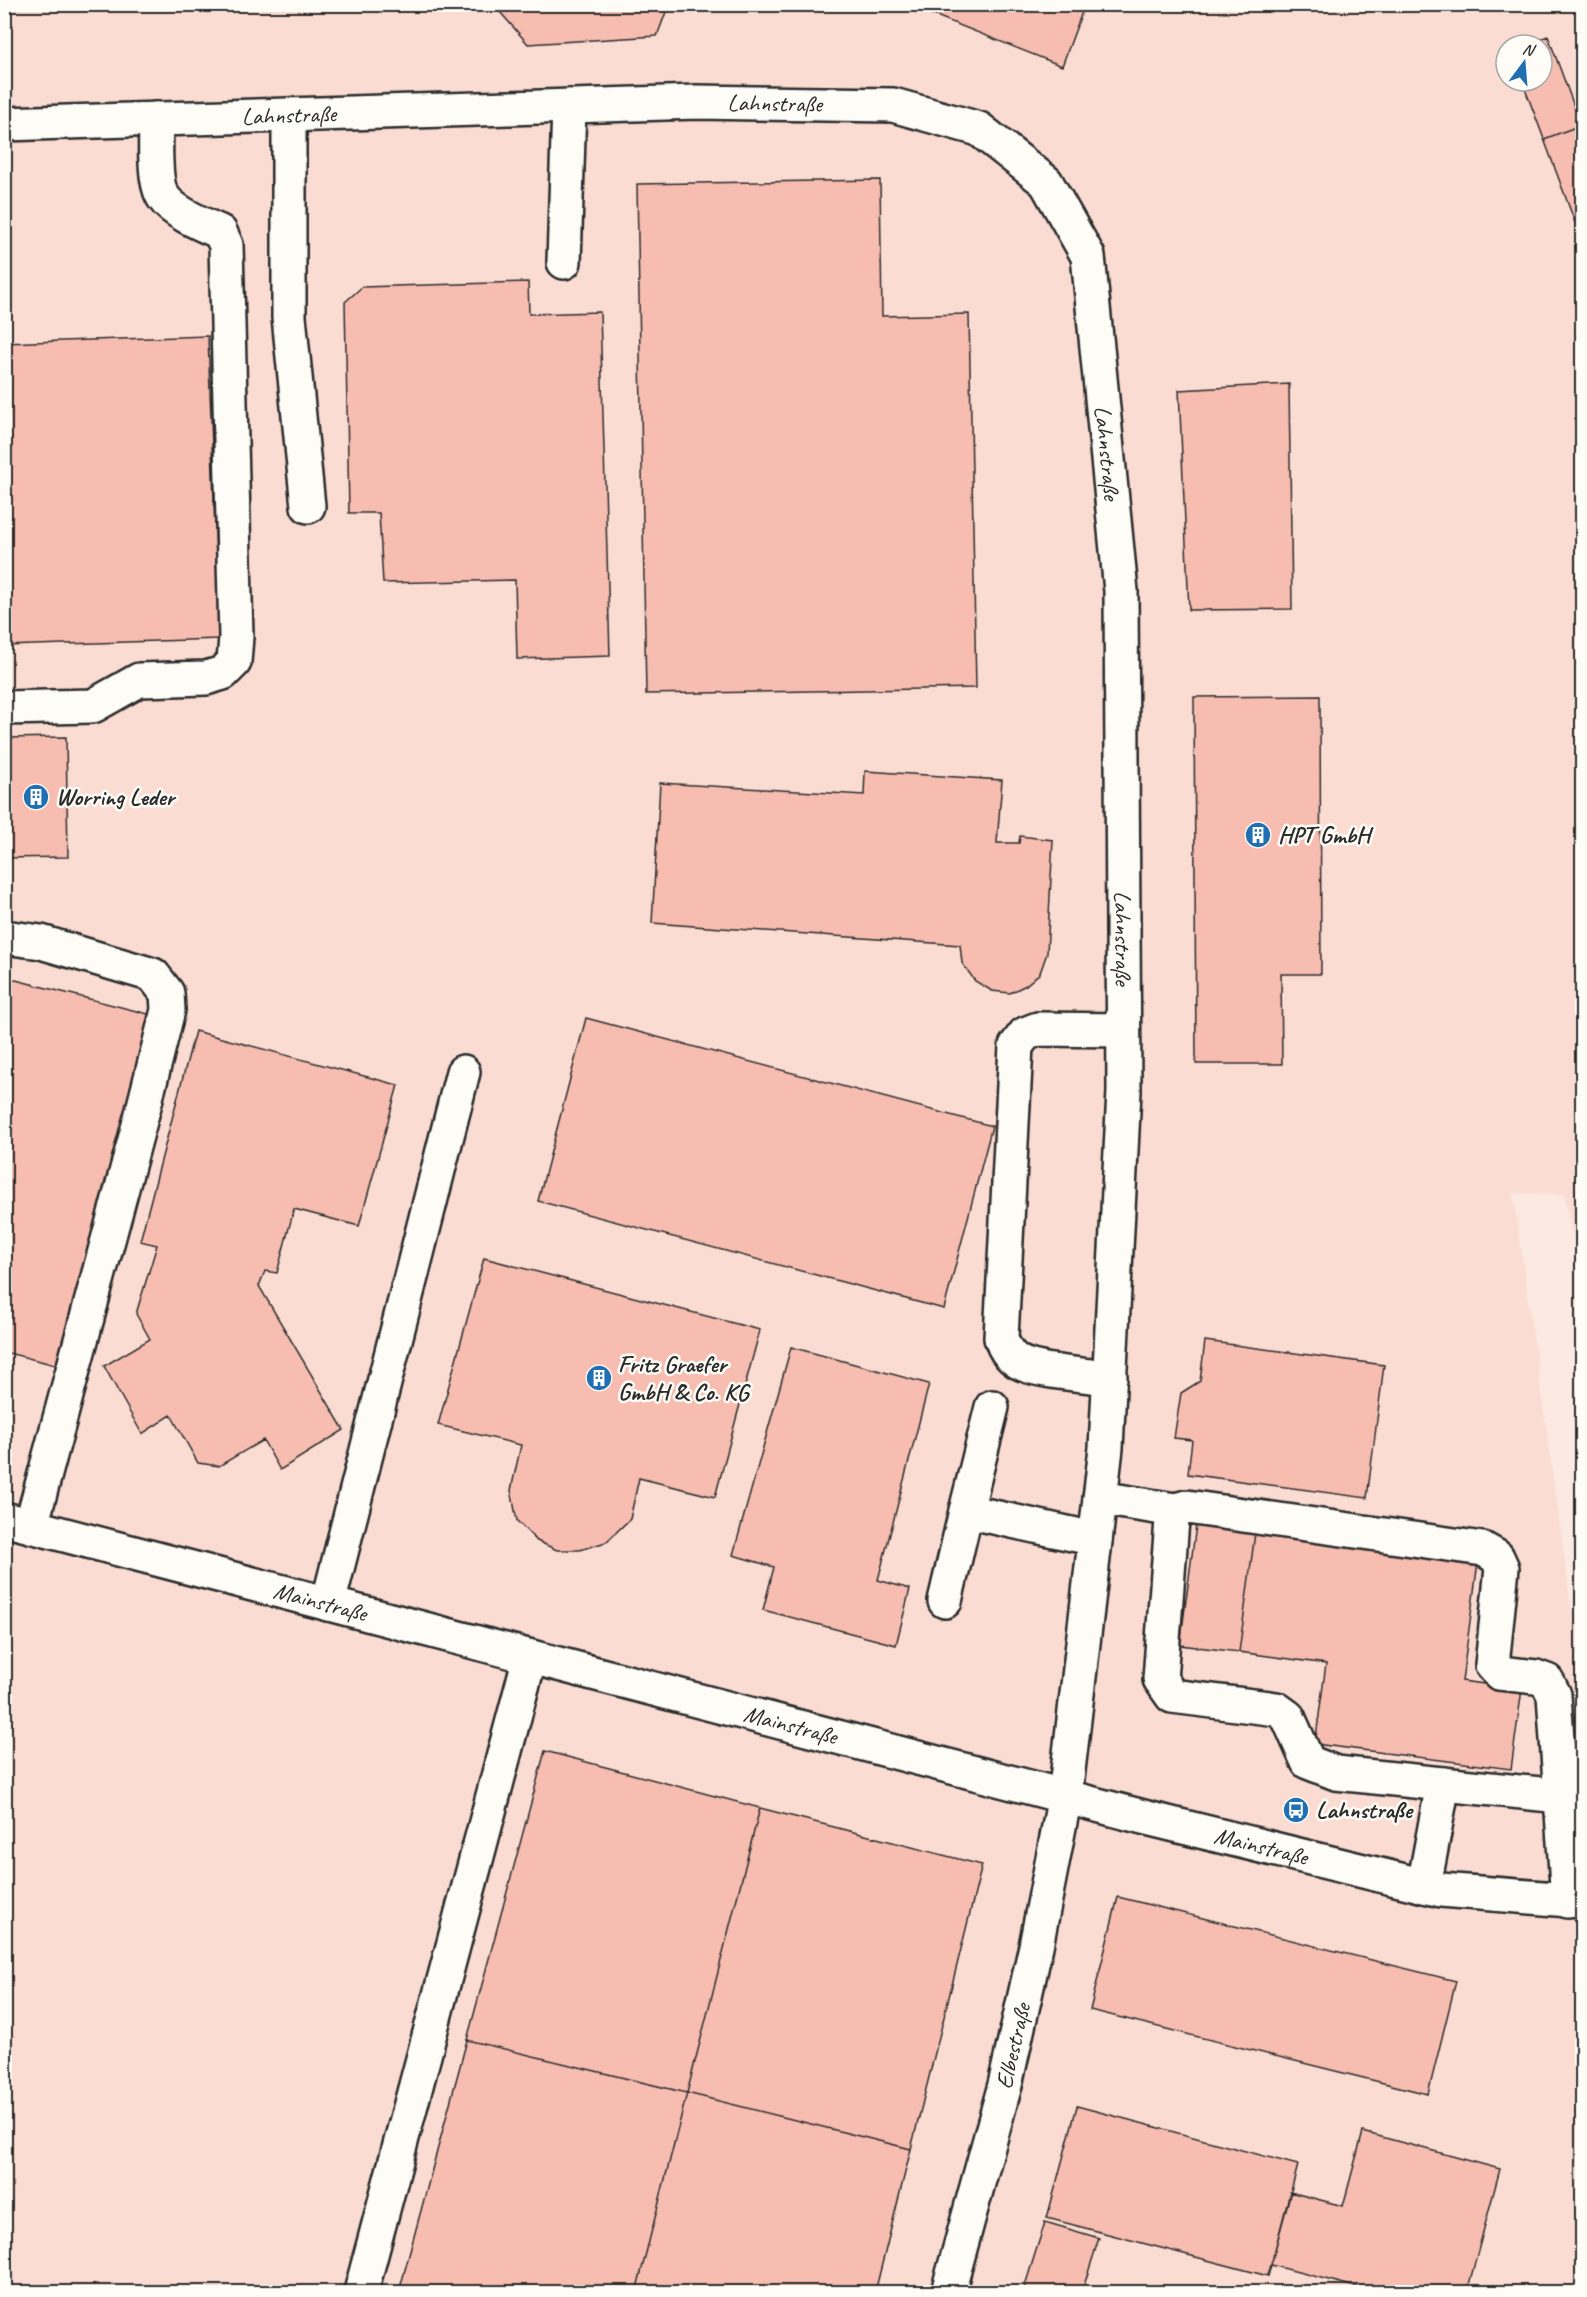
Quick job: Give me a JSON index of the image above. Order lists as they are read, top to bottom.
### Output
{
  "streets": {
    "street": ["Lahnstraße", "Mainstraße", "Elbestraße"]
  },
  "crossings": [
    ["Lahnstraße", "Mainstraße"],
    ["Lahnstraße", "Elbestraße"],
    ["Mainstraße", "Elbestraße"]
  ],
  "places": {
    "building": ["Worring Leder", "HPT GmbH", "Fritz Graefer GmbH & Co. KG"],
    "bus stop": ["Lahnstraße"]
  },
  "north": "top"
}
